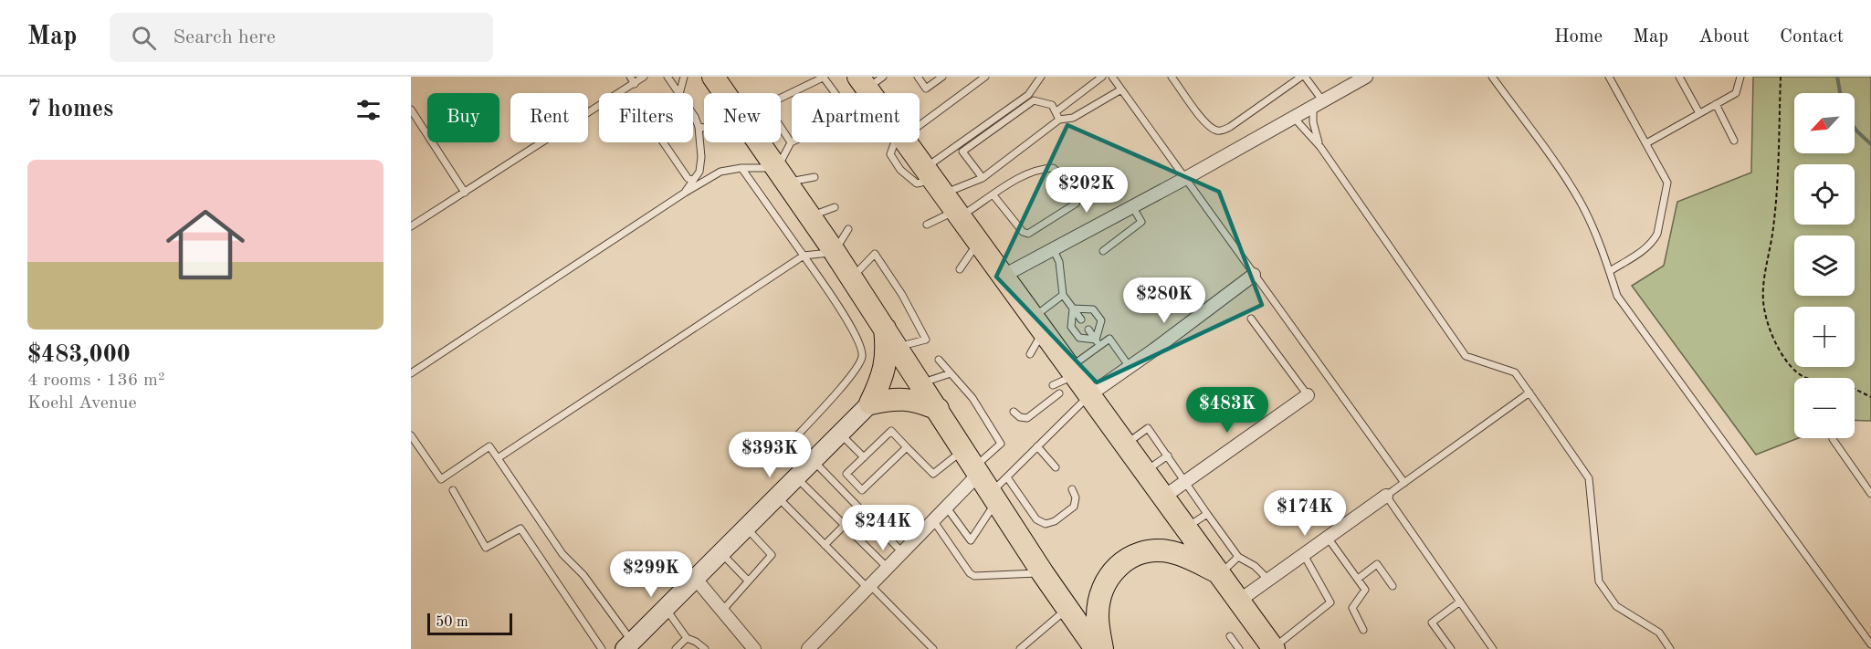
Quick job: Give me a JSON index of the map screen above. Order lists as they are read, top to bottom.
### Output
{
  "scale_bar": "50 m",
  "north": "bottom left",
  "page": {
    "header": "Map",
    "search": "Search here",
    "nav": [
      "Home",
      "Map",
      "About",
      "Contact"
    ],
    "heading": "7 homes",
    "map_buttons": ["+", "−"],
    "chip": [
      "Buy",
      "Rent",
      "Filters",
      "New",
      "Apartment"
    ],
    "list": [
      {
        "name": "$483,000",
        "note": "4 rooms · 136 m² · Koehl Avenue"
      }
    ],
    "price": [
      "$202K",
      "$280K",
      "$483K",
      "$393K",
      "$174K",
      "$244K",
      "$299K"
    ],
    "scale": "50 m"
  }
}
